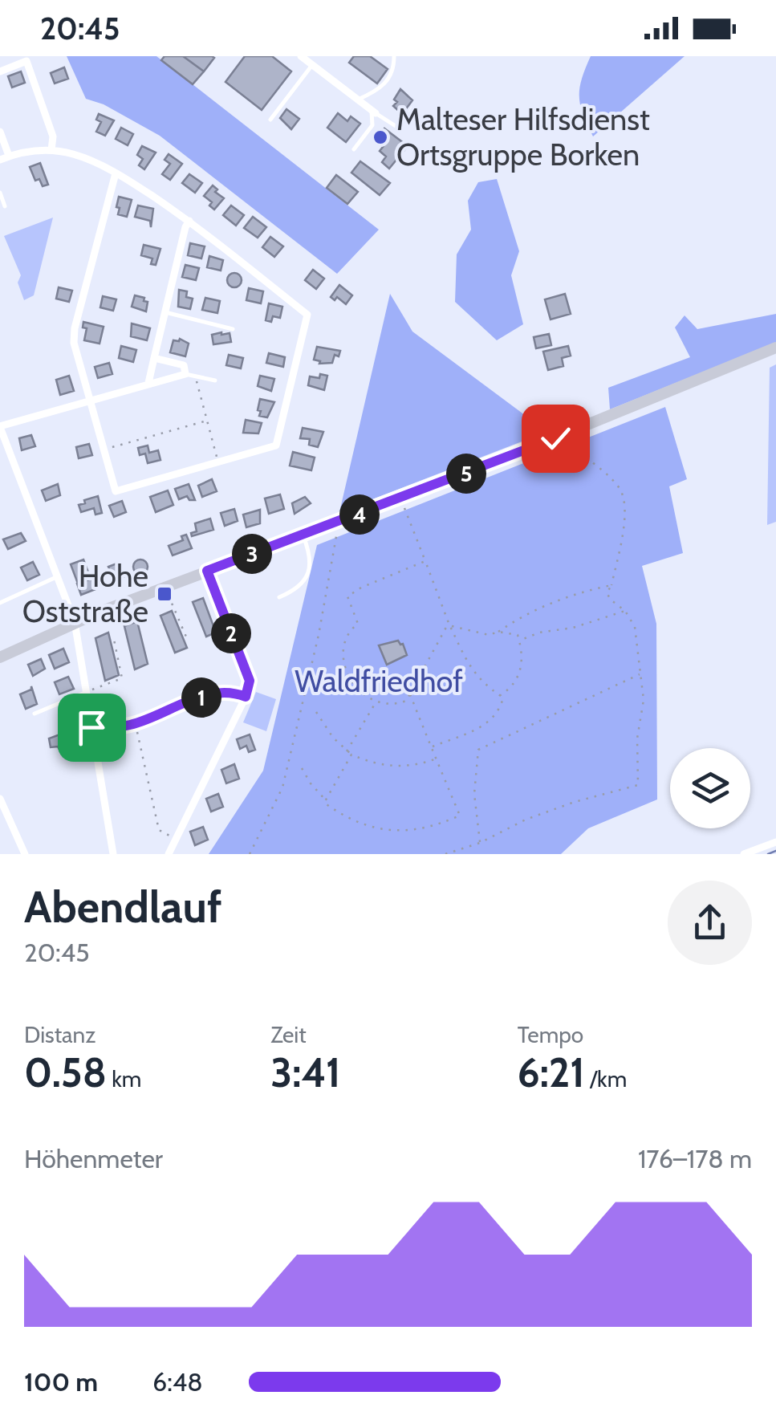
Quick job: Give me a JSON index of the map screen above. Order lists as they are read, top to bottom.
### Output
{
  "parks": ["Waldfriedhof"],
  "places": {
    "other": ["Malteser Hilfsdienst Ortsgruppe Borken"],
    "transit": ["Hohe Oststraße"]
  },
  "page": {
    "status": "20:45",
    "pins": [
      "5",
      "4",
      "3",
      "2",
      "1"
    ],
    "heading": ["Abendlauf", "20:45"],
    "stats": [
      ["Distanz", "0.58 km"],
      ["Zeit", "3:41"],
      ["Tempo", "6:21 /km"]
    ],
    "chart": ["Höhenmeter", "176–178 m"],
    "list": [
      {
        "name": "100 m",
        "note": "6:48"
      }
    ]
  }
}
